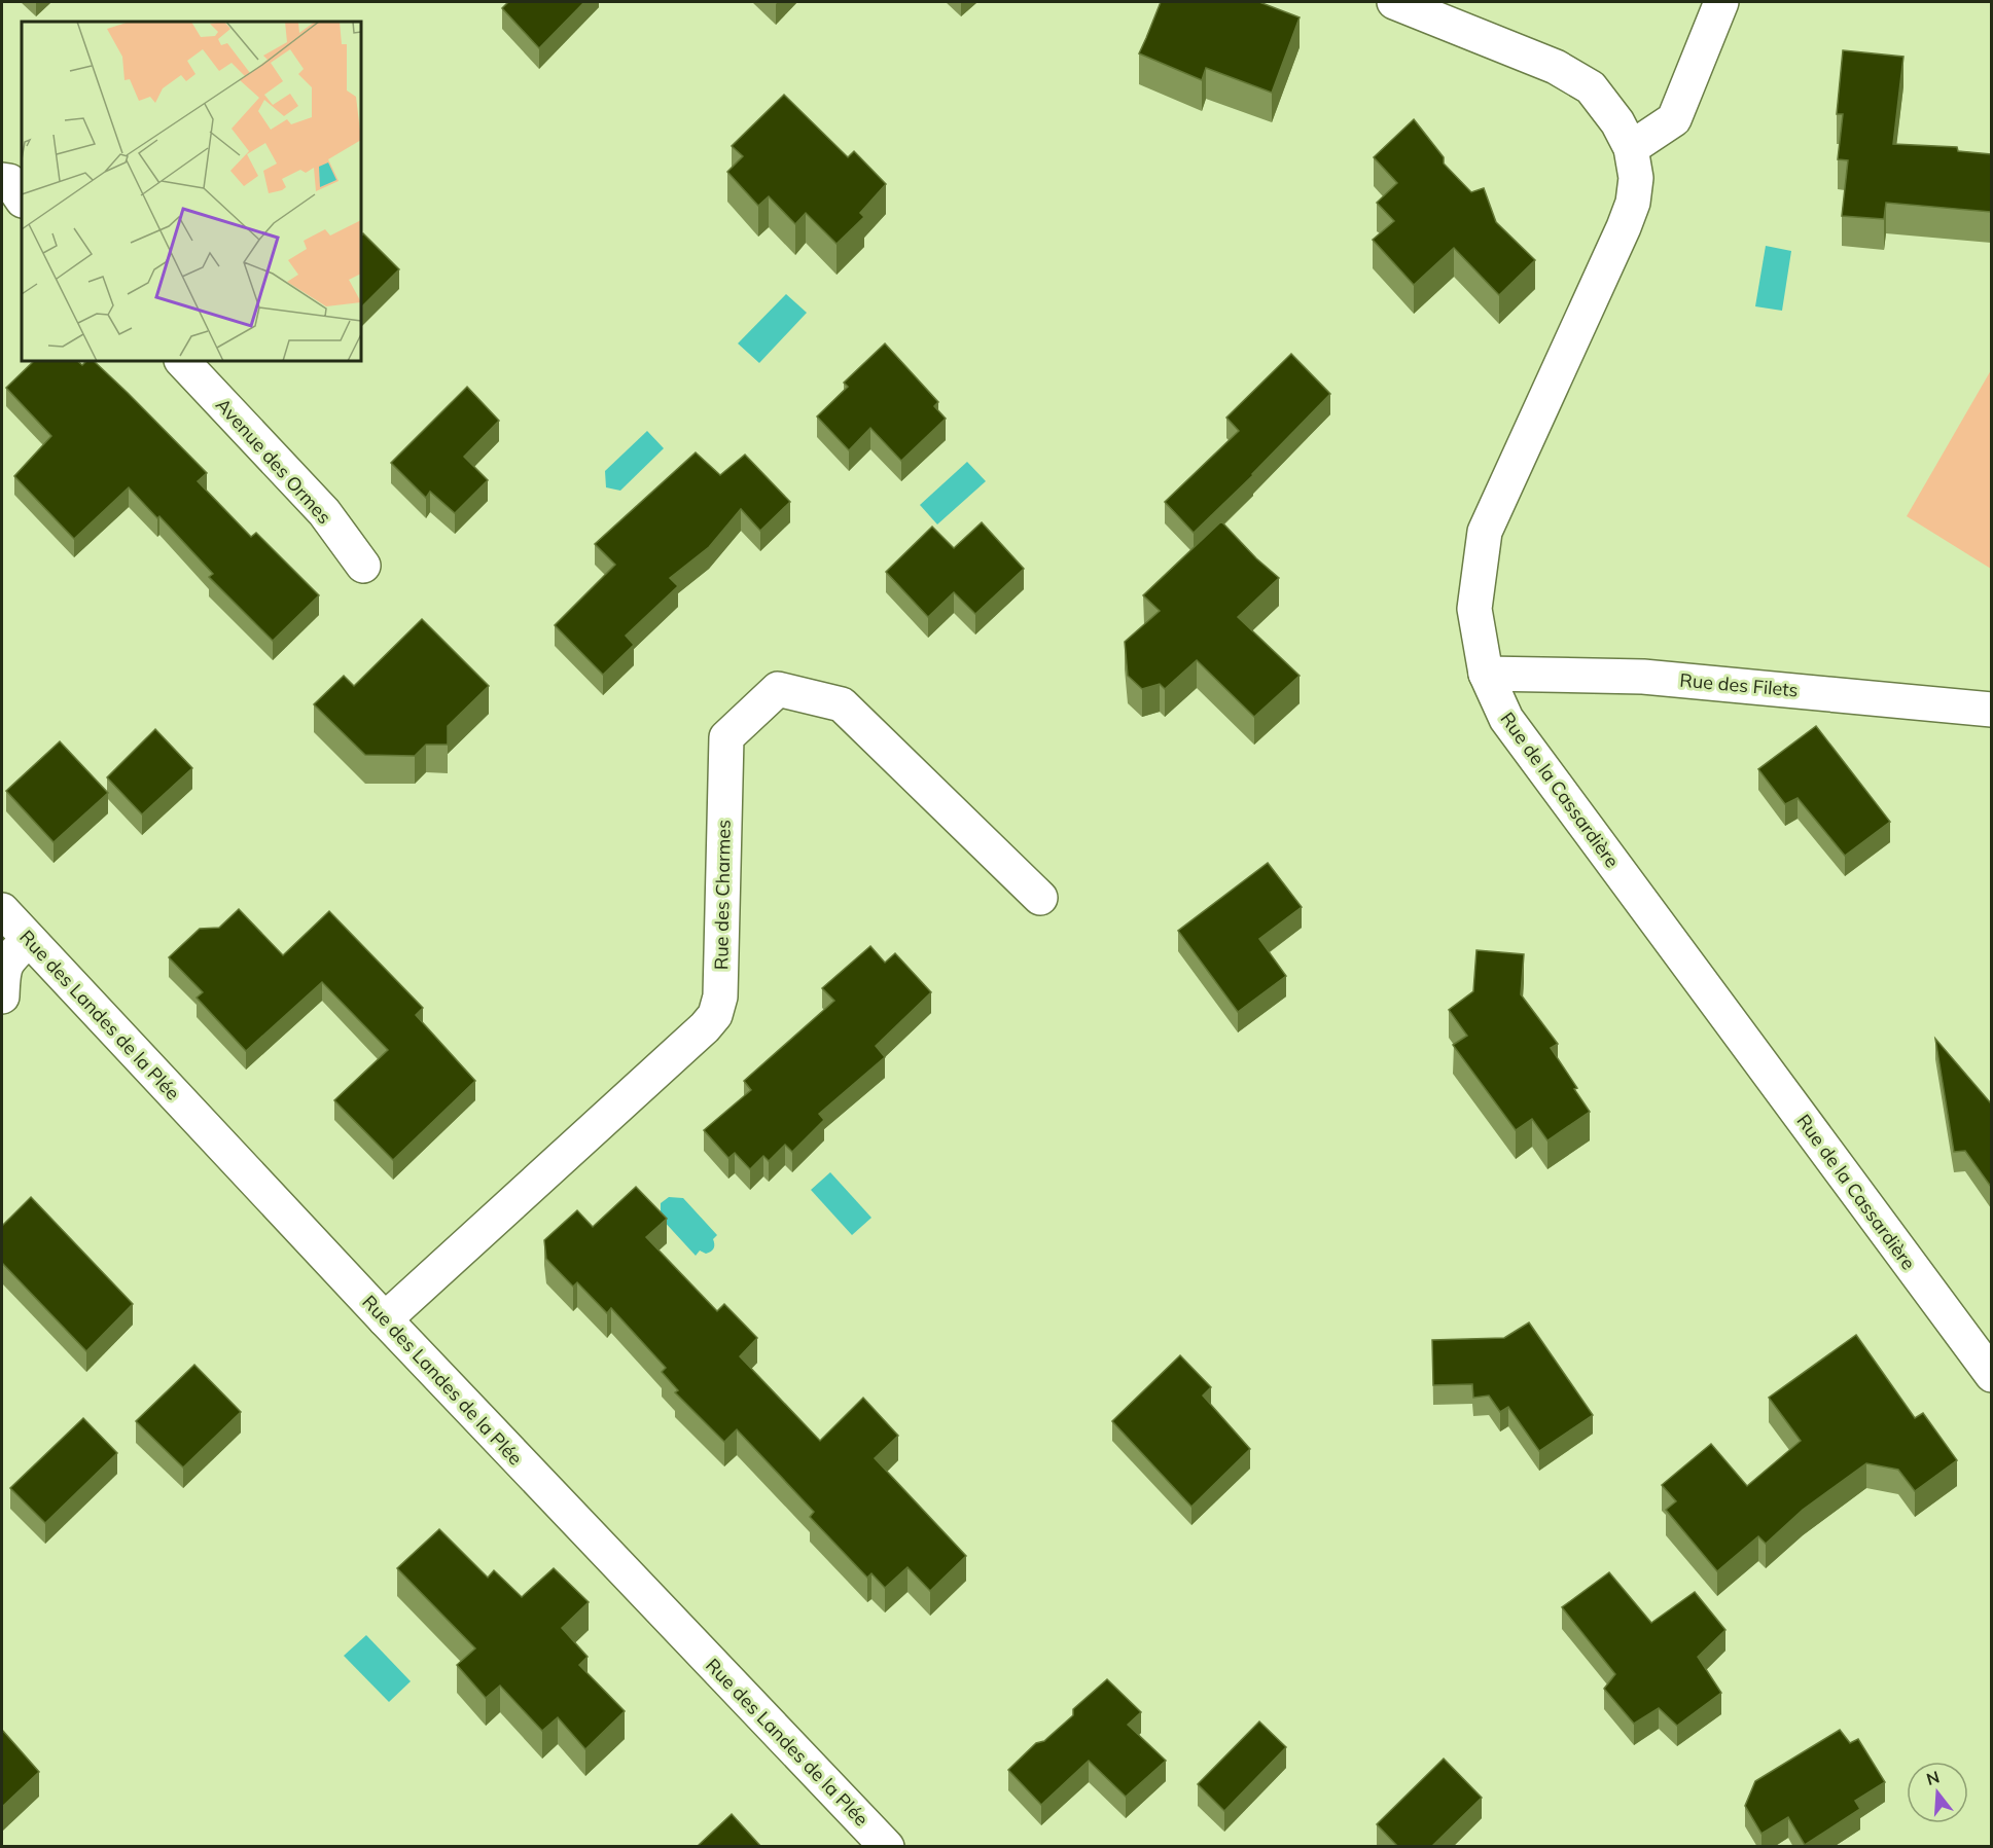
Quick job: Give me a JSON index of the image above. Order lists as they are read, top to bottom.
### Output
{
  "streets": {
    "street": [
      "Avenue des Ormes",
      "Rue des Filets",
      "Rue de la Cassardière",
      "Rue des Charmes",
      "Rue des Landes de la Plée"
    ]
  },
  "crossings": [
    ["Rue des Filets", "Rue de la Cassardière"],
    ["Rue des Charmes", "Rue des Landes de la Plée"]
  ],
  "north": "top"
}
